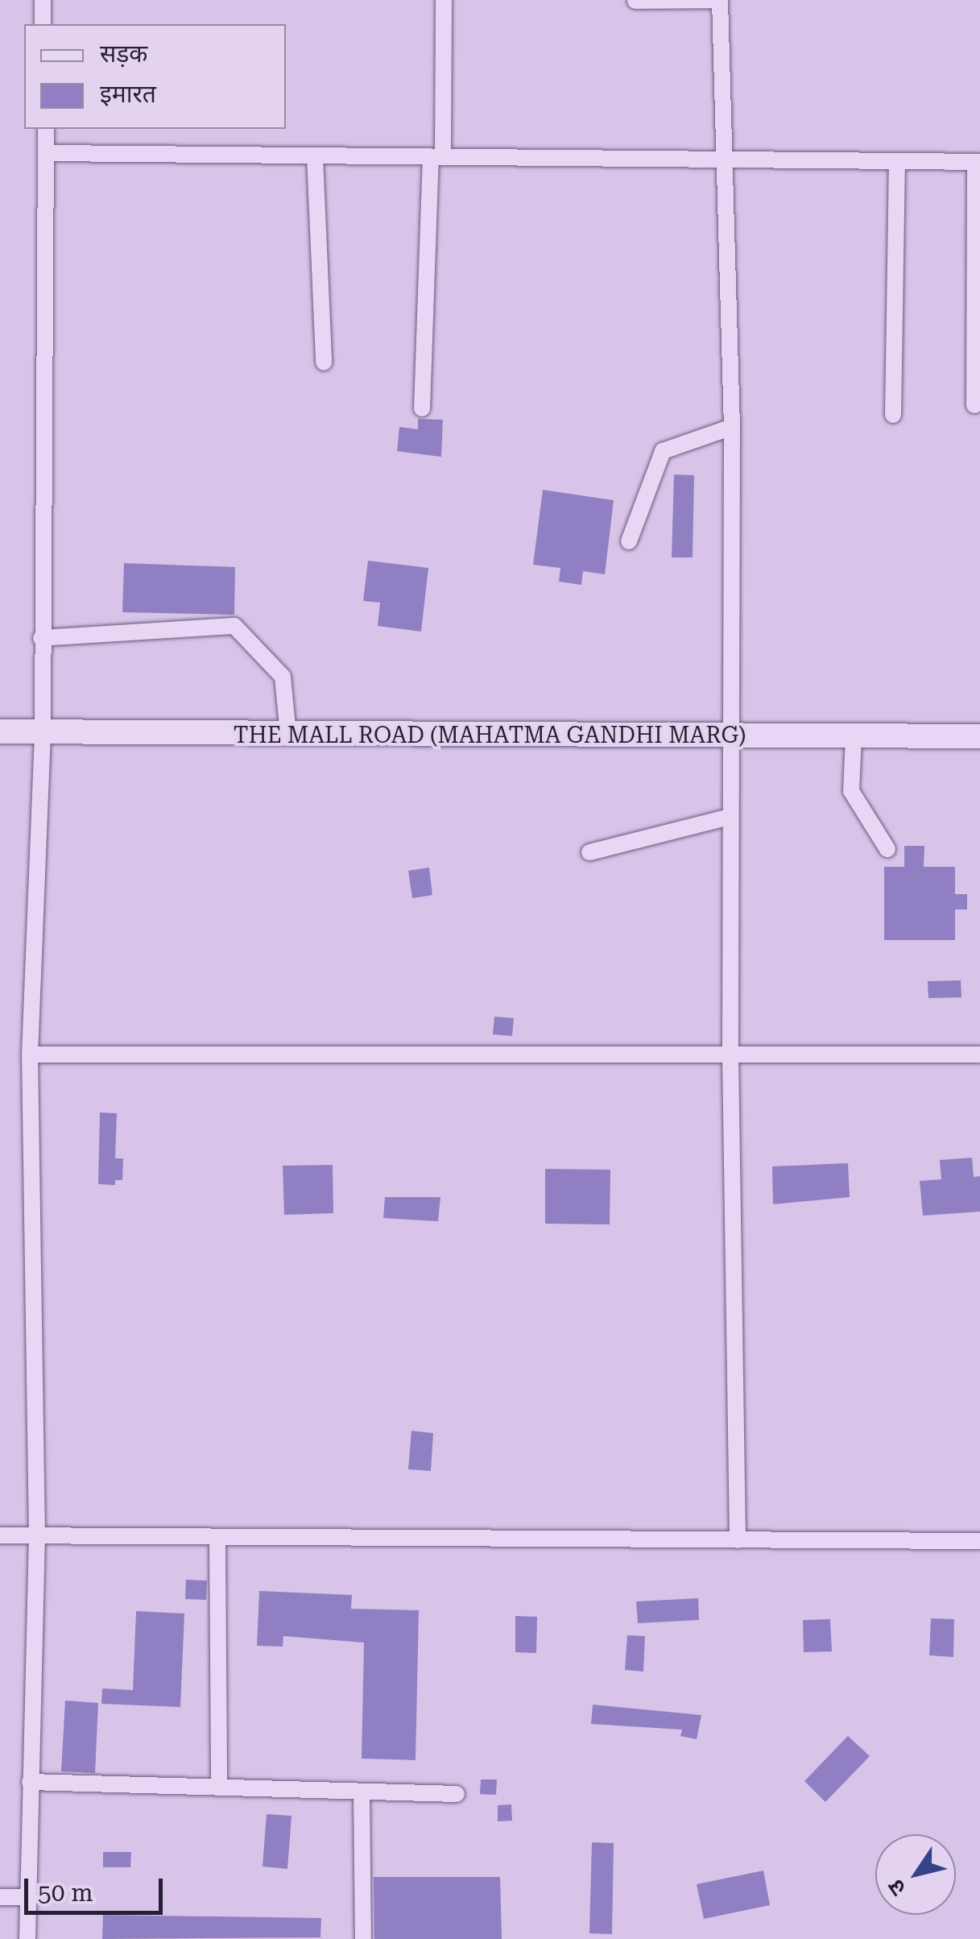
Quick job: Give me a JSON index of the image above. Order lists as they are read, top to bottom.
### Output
{
  "streets": {
    "street": ["THE MALL ROAD (MAHATMA GANDHI MARG)"]
  },
  "legend": ["सड़क", "इमारत"],
  "scale_bar": "50 m",
  "north": "bottom left"
}
